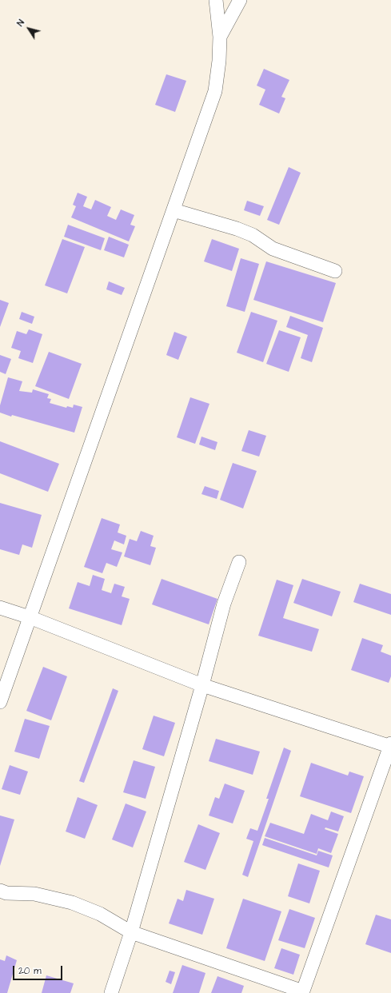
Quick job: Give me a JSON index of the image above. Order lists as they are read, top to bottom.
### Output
{
  "scale_bar": "20 m",
  "north": "top left"
}
